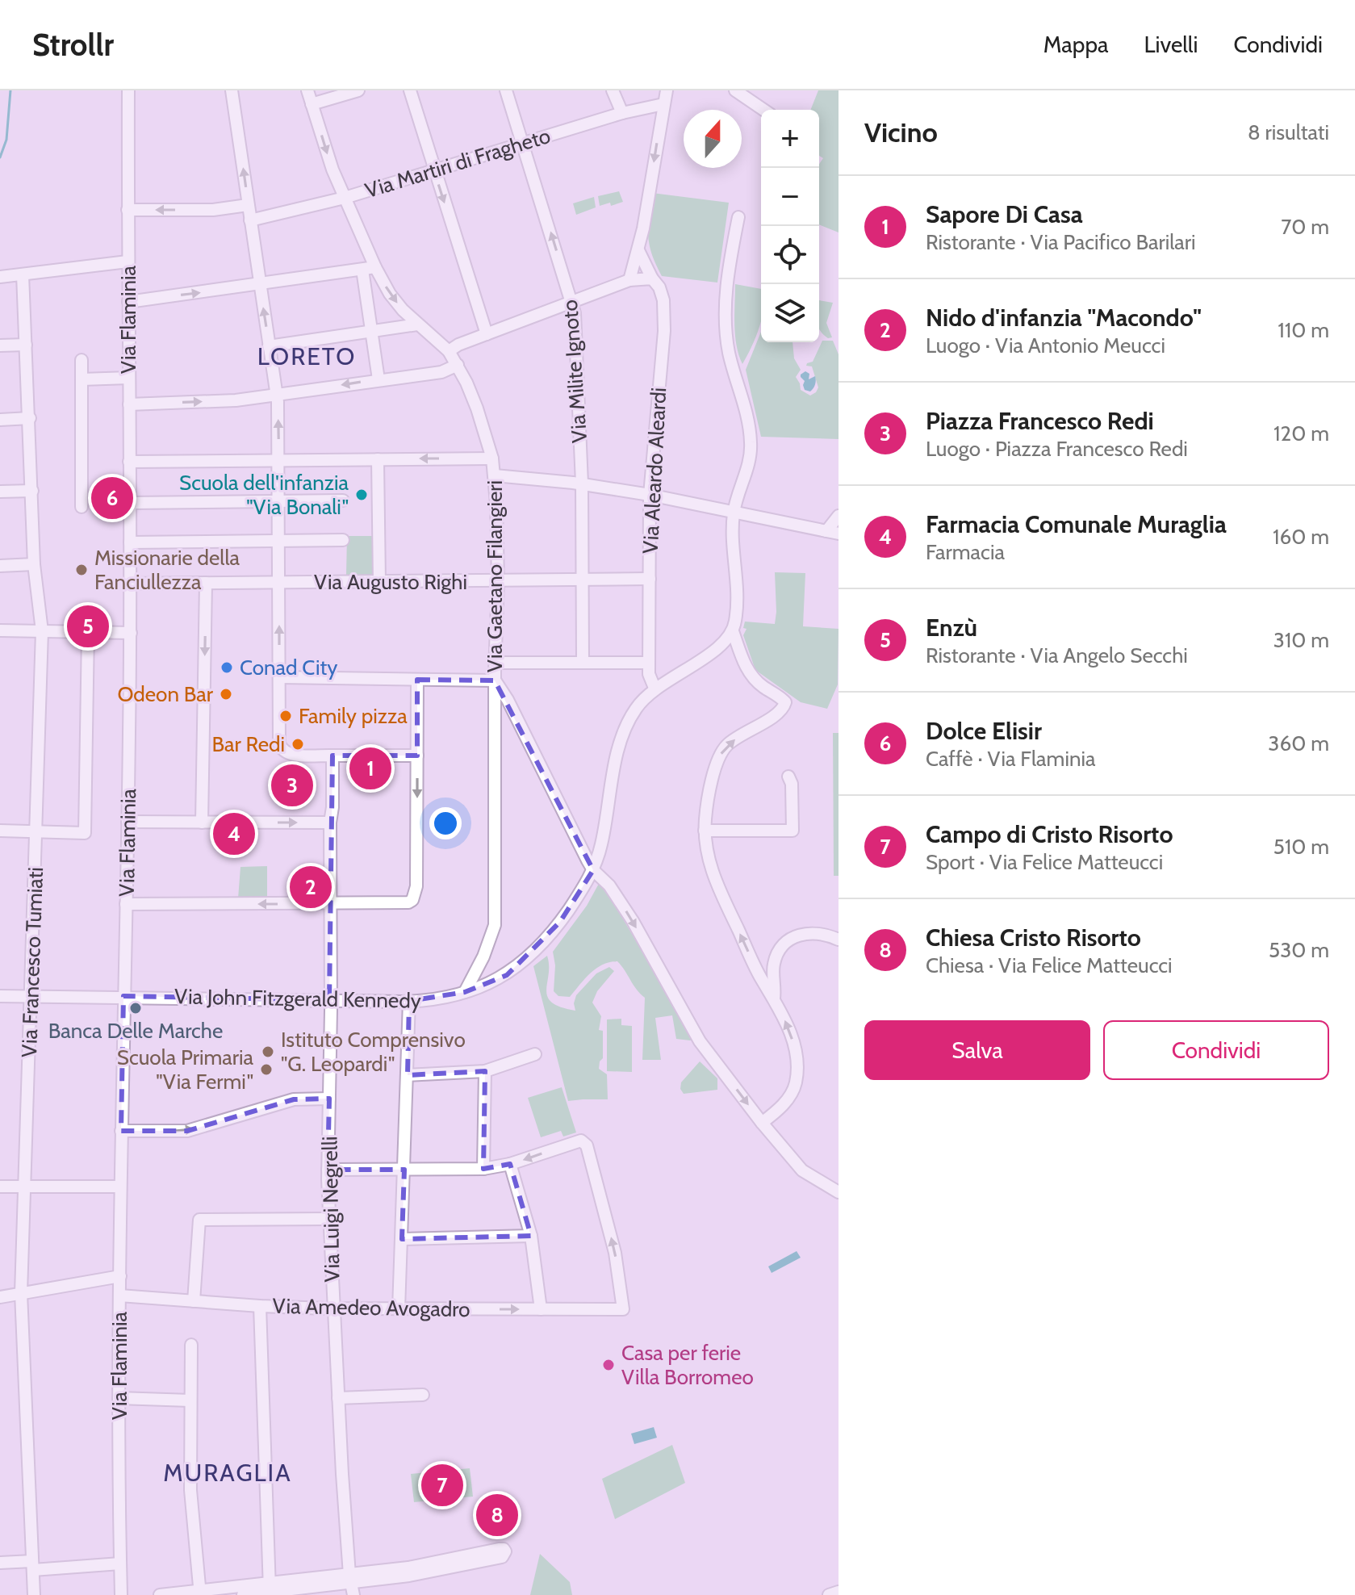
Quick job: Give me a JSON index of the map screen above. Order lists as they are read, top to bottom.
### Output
{
  "streets": {
    "street": [
      "Via Martiri di Fragheto",
      "Via Flaminia",
      "Via Milite Ignoto",
      "Via Aleardo Aleardi",
      "Via Gaetano Filangieri",
      "Via Augusto Righi",
      "Via Francesco Tumiati",
      "Via John Fitzgerald Kennedy",
      "Via Luigi Negrelli",
      "Via Amedeo Avogadro"
    ]
  },
  "crossings": [
    ["Via Martiri di Fragheto", "Via Milite Ignoto"],
    ["Via Martiri di Fragheto", "Via Gaetano Filangieri"],
    ["Via Flaminia", "Via Augusto Righi"],
    ["Via Flaminia", "Via John Fitzgerald Kennedy"],
    ["Via Flaminia", "Via Amedeo Avogadro"],
    ["Via Milite Ignoto", "Via Augusto Righi"],
    ["Via Aleardo Aleardi", "Via Augusto Righi"],
    ["Via Aleardo Aleardi", "Via John Fitzgerald Kennedy"],
    ["Via Gaetano Filangieri", "Via Augusto Righi"],
    ["Via Gaetano Filangieri", "Via John Fitzgerald Kennedy"],
    ["Via Francesco Tumiati", "Via John Fitzgerald Kennedy"],
    ["Via John Fitzgerald Kennedy", "Via Luigi Negrelli"],
    ["Via Luigi Negrelli", "Via Amedeo Avogadro"]
  ],
  "districts": ["LORETO", "MURAGLIA"],
  "places": [
    "Scuola dell'infanzia \"Via Bonali\"",
    "Missionarie della Fanciullezza",
    "Conad City",
    "Odeon Bar",
    "Family pizza",
    "Bar Redi",
    "Banca Delle Marche",
    "Istituto Comprensivo \"G. Leopardi\"",
    "Scuola Primaria \"Via Fermi\"",
    "Casa per ferie Villa Borromeo"
  ],
  "north": "top",
  "page": {
    "header": "Strollr",
    "nav": ["Mappa", "Livelli", "Condividi"],
    "heading": ["Vicino", "8 risultati"],
    "map_buttons": ["+", "−"],
    "list": [
      {
        "mark": "1",
        "name": "Sapore Di Casa",
        "note": "Ristorante · Via Pacifico Barilari",
        "value": "70 m"
      },
      {
        "mark": "2",
        "name": "Nido d'infanzia \"Macondo\"",
        "note": "Luogo · Via Antonio Meucci",
        "value": "110 m"
      },
      {
        "mark": "3",
        "name": "Piazza Francesco Redi",
        "note": "Luogo · Piazza Francesco Redi",
        "value": "120 m"
      },
      {
        "mark": "4",
        "name": "Farmacia Comunale Muraglia",
        "note": "Farmacia",
        "value": "160 m"
      },
      {
        "mark": "5",
        "name": "Enzù",
        "note": "Ristorante · Via Angelo Secchi",
        "value": "310 m"
      },
      {
        "mark": "6",
        "name": "Dolce Elisir",
        "note": "Caffè · Via Flaminia",
        "value": "360 m"
      },
      {
        "mark": "7",
        "name": "Campo di Cristo Risorto",
        "note": "Sport · Via Felice Matteucci",
        "value": "510 m"
      },
      {
        "mark": "8",
        "name": "Chiesa Cristo Risorto",
        "note": "Chiesa · Via Felice Matteucci",
        "value": "530 m"
      }
    ],
    "pins": [
      "6",
      "5",
      "1",
      "3",
      "4",
      "2",
      "7",
      "8"
    ],
    "buttons": ["Salva", "Condividi"]
  }
}
